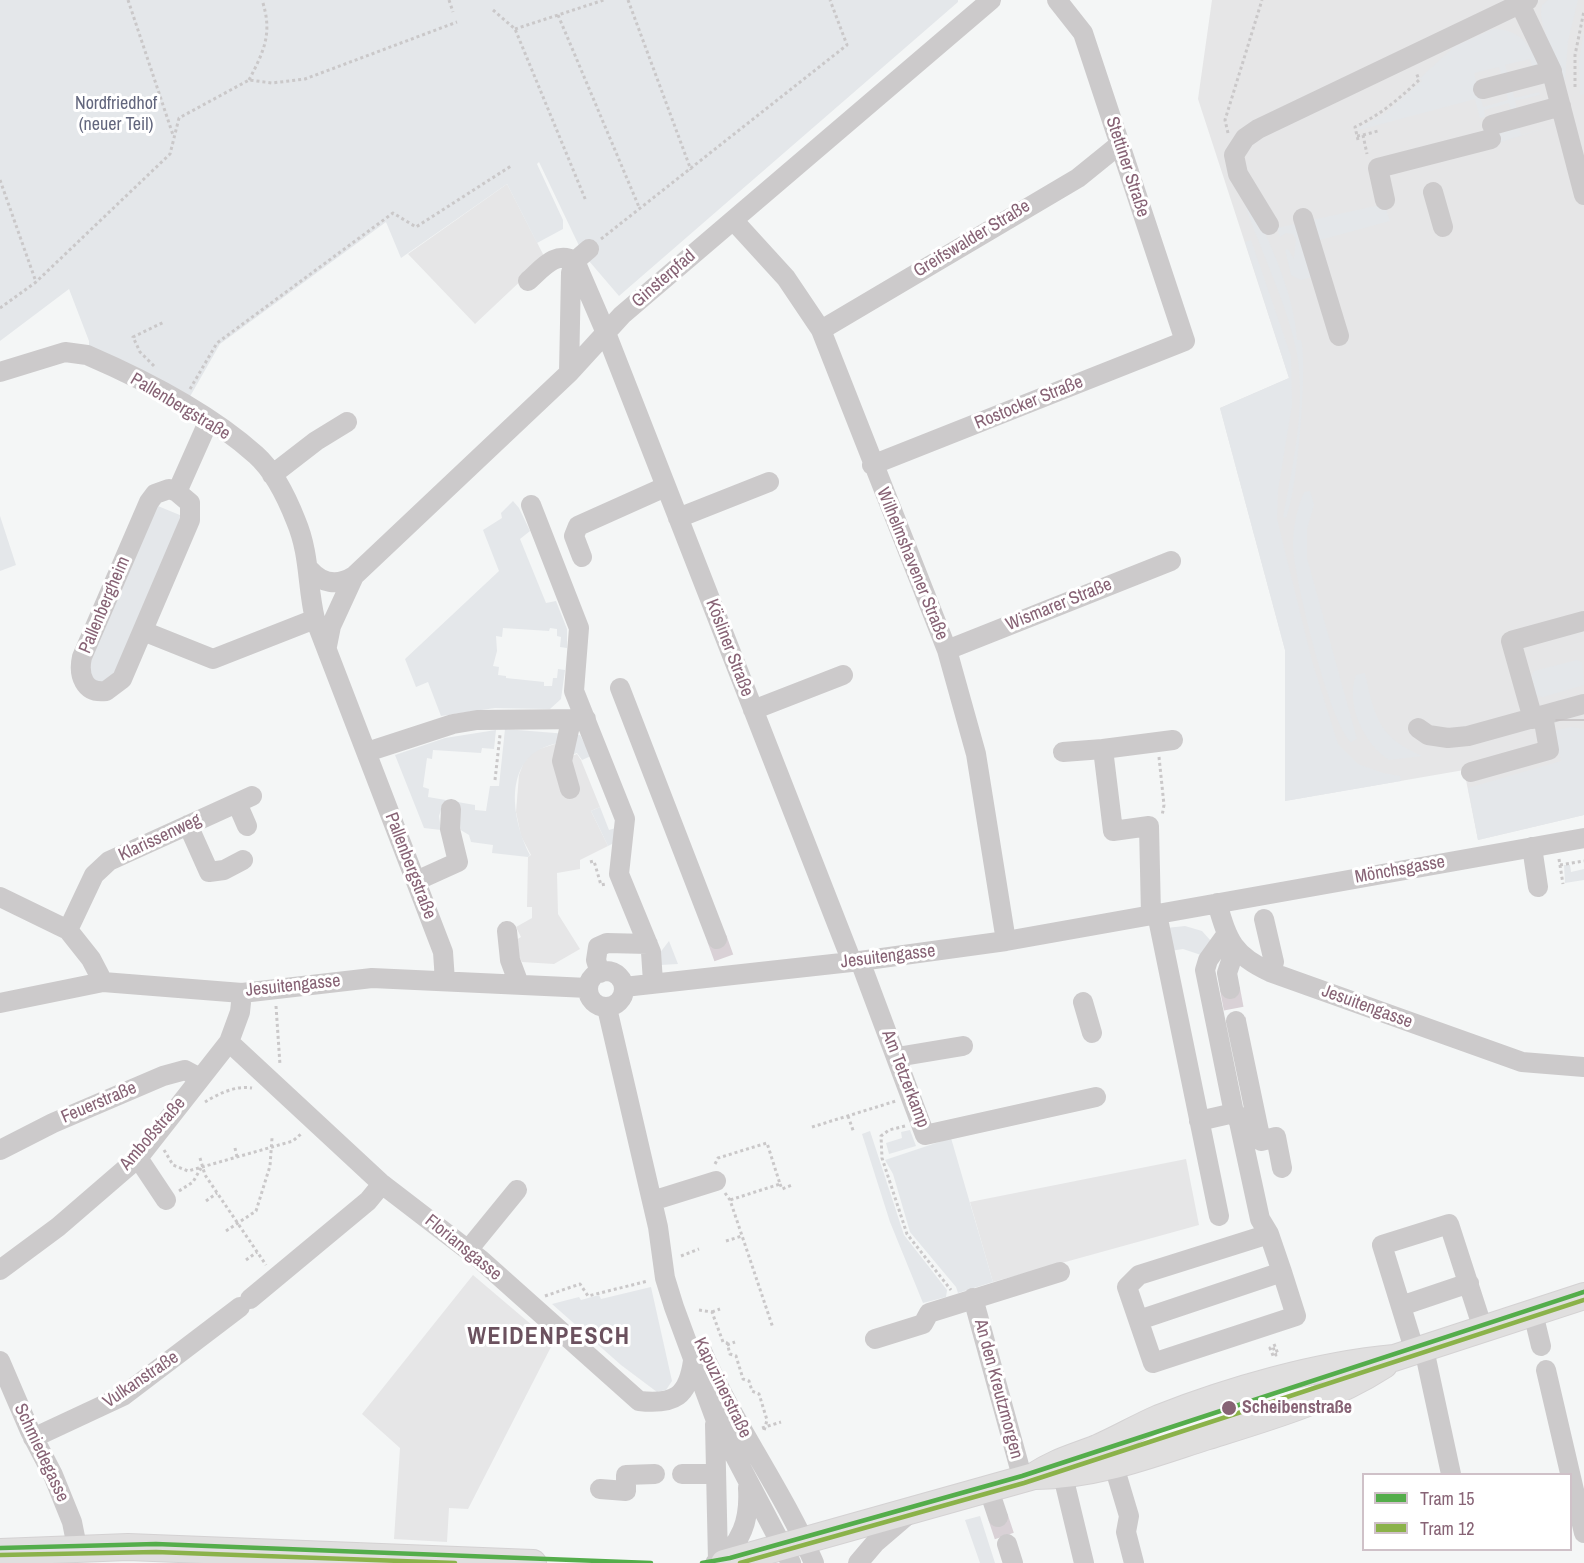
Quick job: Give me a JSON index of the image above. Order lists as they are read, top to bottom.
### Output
{
  "streets": {
    "street": [
      "Stettiner Straße",
      "Greifswalder Straße",
      "Ginsterpfad",
      "Rostocker Straße",
      "Pallenbergstraße",
      "Wilhelmshavener Straße",
      "Pallenbergheim",
      "Wismarer Straße",
      "Kösliner Straße",
      "Klarissenweg",
      "Mönchsgasse",
      "Jesuitengasse",
      "Am Tetzerkamp",
      "Feuerstraße",
      "Amboßstraße",
      "Floriansgasse",
      "Vulkanstraße",
      "Kapuzinerstraße",
      "An den Kreutzmorgen",
      "Schmiedegasse"
    ]
  },
  "crossings": [
    ["Stettiner Straße", "Greifswalder Straße"],
    ["Stettiner Straße", "Rostocker Straße"],
    ["Greifswalder Straße", "Wilhelmshavener Straße"],
    ["Ginsterpfad", "Pallenbergstraße"],
    ["Ginsterpfad", "Wilhelmshavener Straße"],
    ["Ginsterpfad", "Kösliner Straße"],
    ["Rostocker Straße", "Wilhelmshavener Straße"],
    ["Pallenbergstraße", "Jesuitengasse"],
    ["Wilhelmshavener Straße", "Wismarer Straße"],
    ["Wilhelmshavener Straße", "Jesuitengasse"],
    ["Kösliner Straße", "Jesuitengasse"],
    ["Kösliner Straße", "Am Tetzerkamp"],
    ["Mönchsgasse", "Jesuitengasse"],
    ["Jesuitengasse", "Am Tetzerkamp"],
    ["Jesuitengasse", "Amboßstraße"],
    ["Jesuitengasse", "Kapuzinerstraße"],
    ["Feuerstraße", "Amboßstraße"],
    ["Amboßstraße", "Floriansgasse"],
    ["Floriansgasse", "Vulkanstraße"],
    ["Floriansgasse", "Kapuzinerstraße"],
    ["Vulkanstraße", "Schmiedegasse"]
  ],
  "districts": ["WEIDENPESCH"],
  "parks": ["Nordfriedhof (neuer Teil)"],
  "places": ["Scheibenstraße"],
  "lines": ["tram line 15", "tram line 12"],
  "legend": ["Tram 15", "Tram 12"]
}
